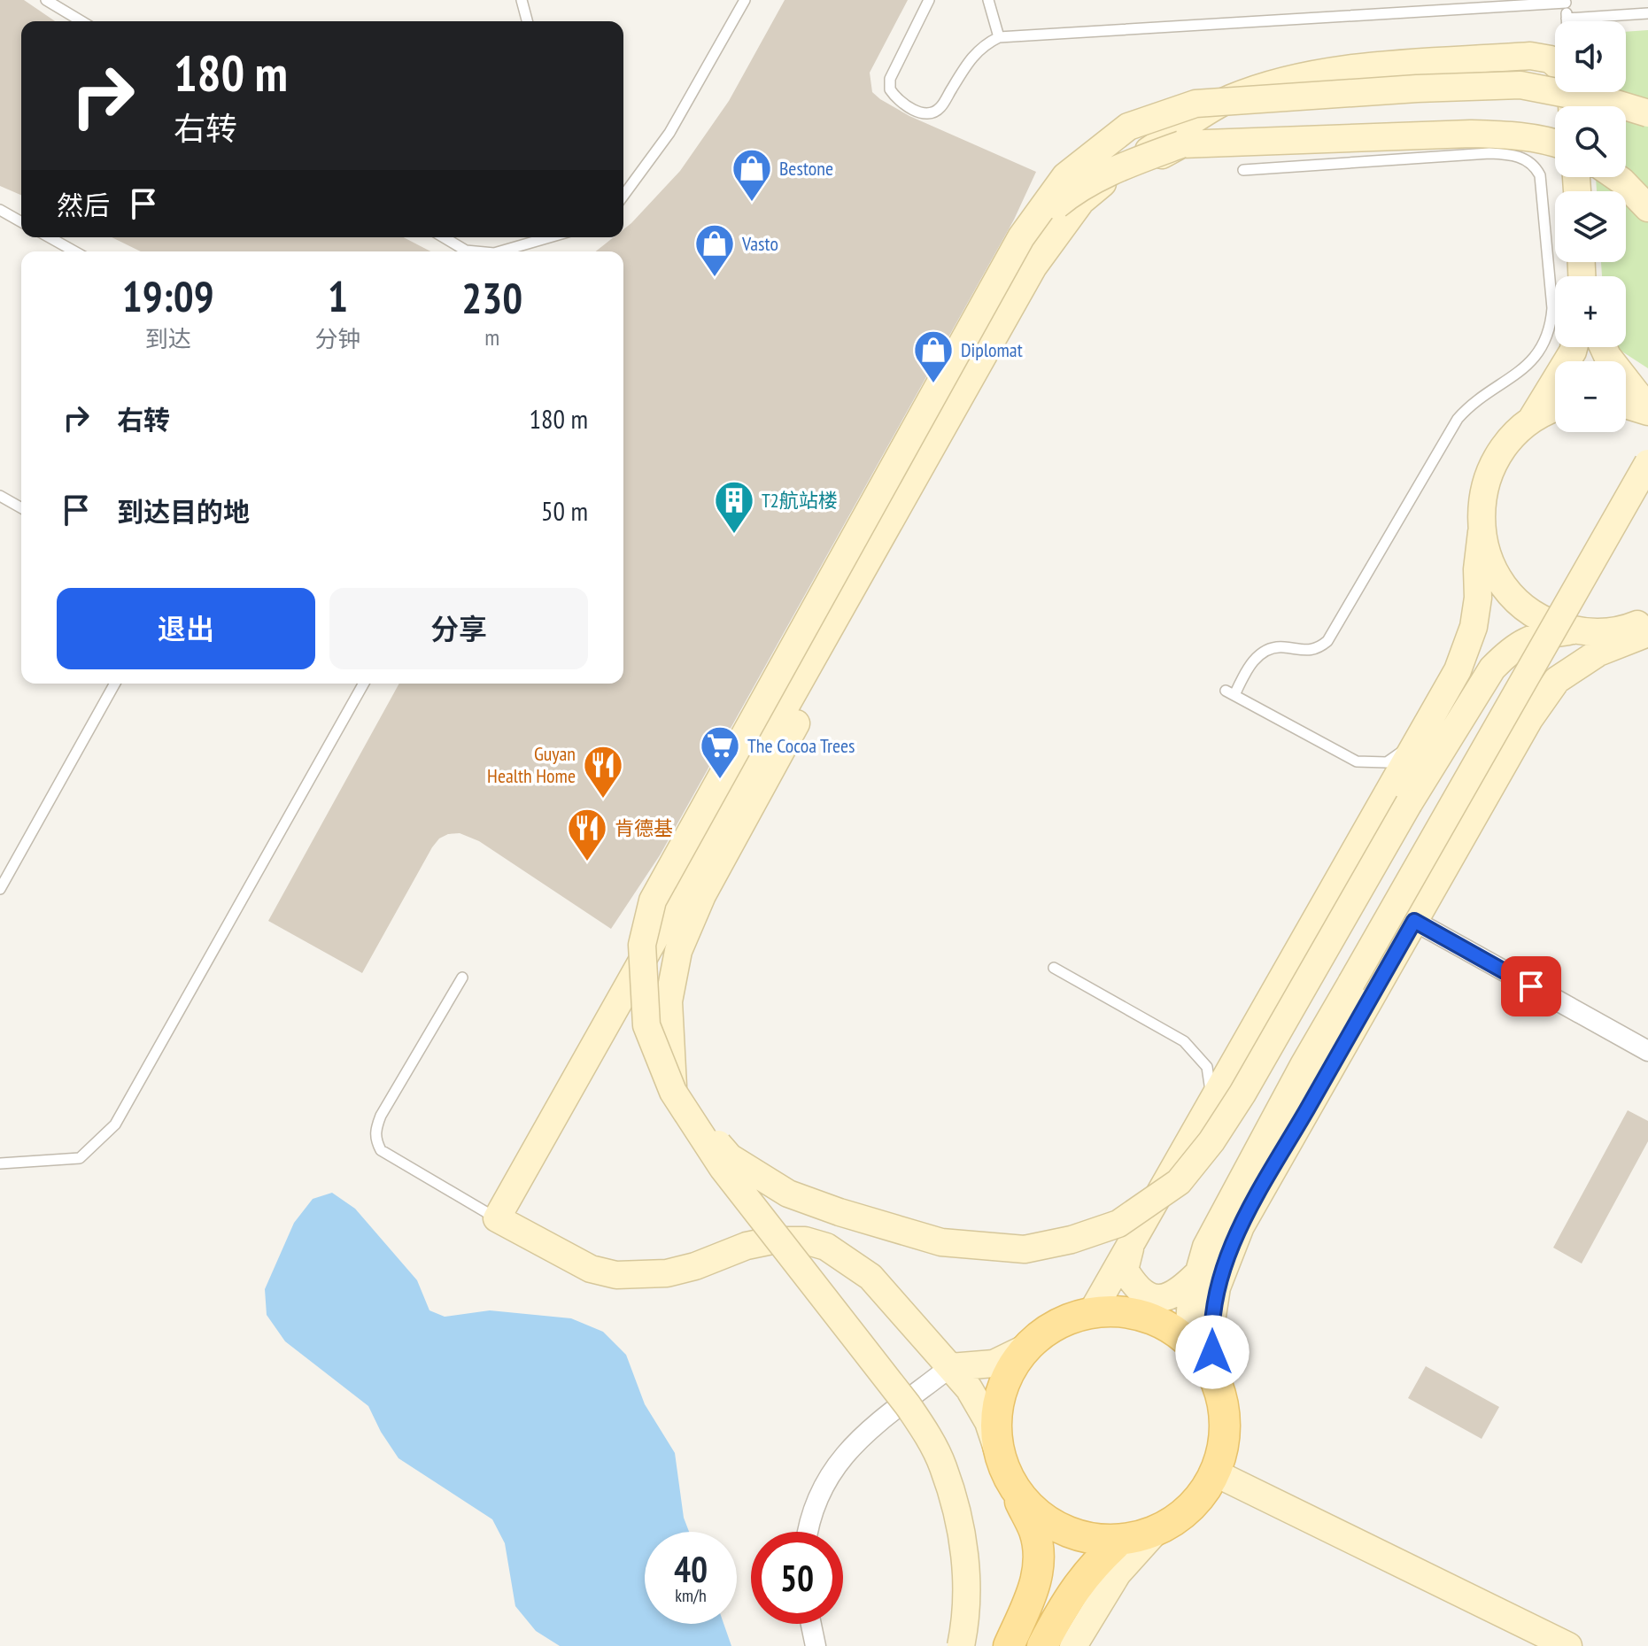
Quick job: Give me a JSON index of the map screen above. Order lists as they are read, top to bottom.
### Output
{
  "places": {
    "shop": ["Bestone", "Vasto", "Diplomat"],
    "building": ["T2航站楼"],
    "supermarket": ["The Cocoa Trees"],
    "restaurant": ["Guyan Health Home", "肯德基"]
  },
  "page": {
    "map_buttons": ["+", "−"],
    "turn": ["180 m", "右转"],
    "then": "然后",
    "eta": [
      "19:09",
      "到达",
      "1",
      "分钟",
      "230",
      "m"
    ],
    "list": [
      {
        "name": "右转",
        "value": "180 m"
      },
      {
        "name": "到达目的地",
        "value": "50 m"
      }
    ],
    "buttons": ["退出", "分享"],
    "speed": "40 km/h",
    "limit": "50"
  }
}
